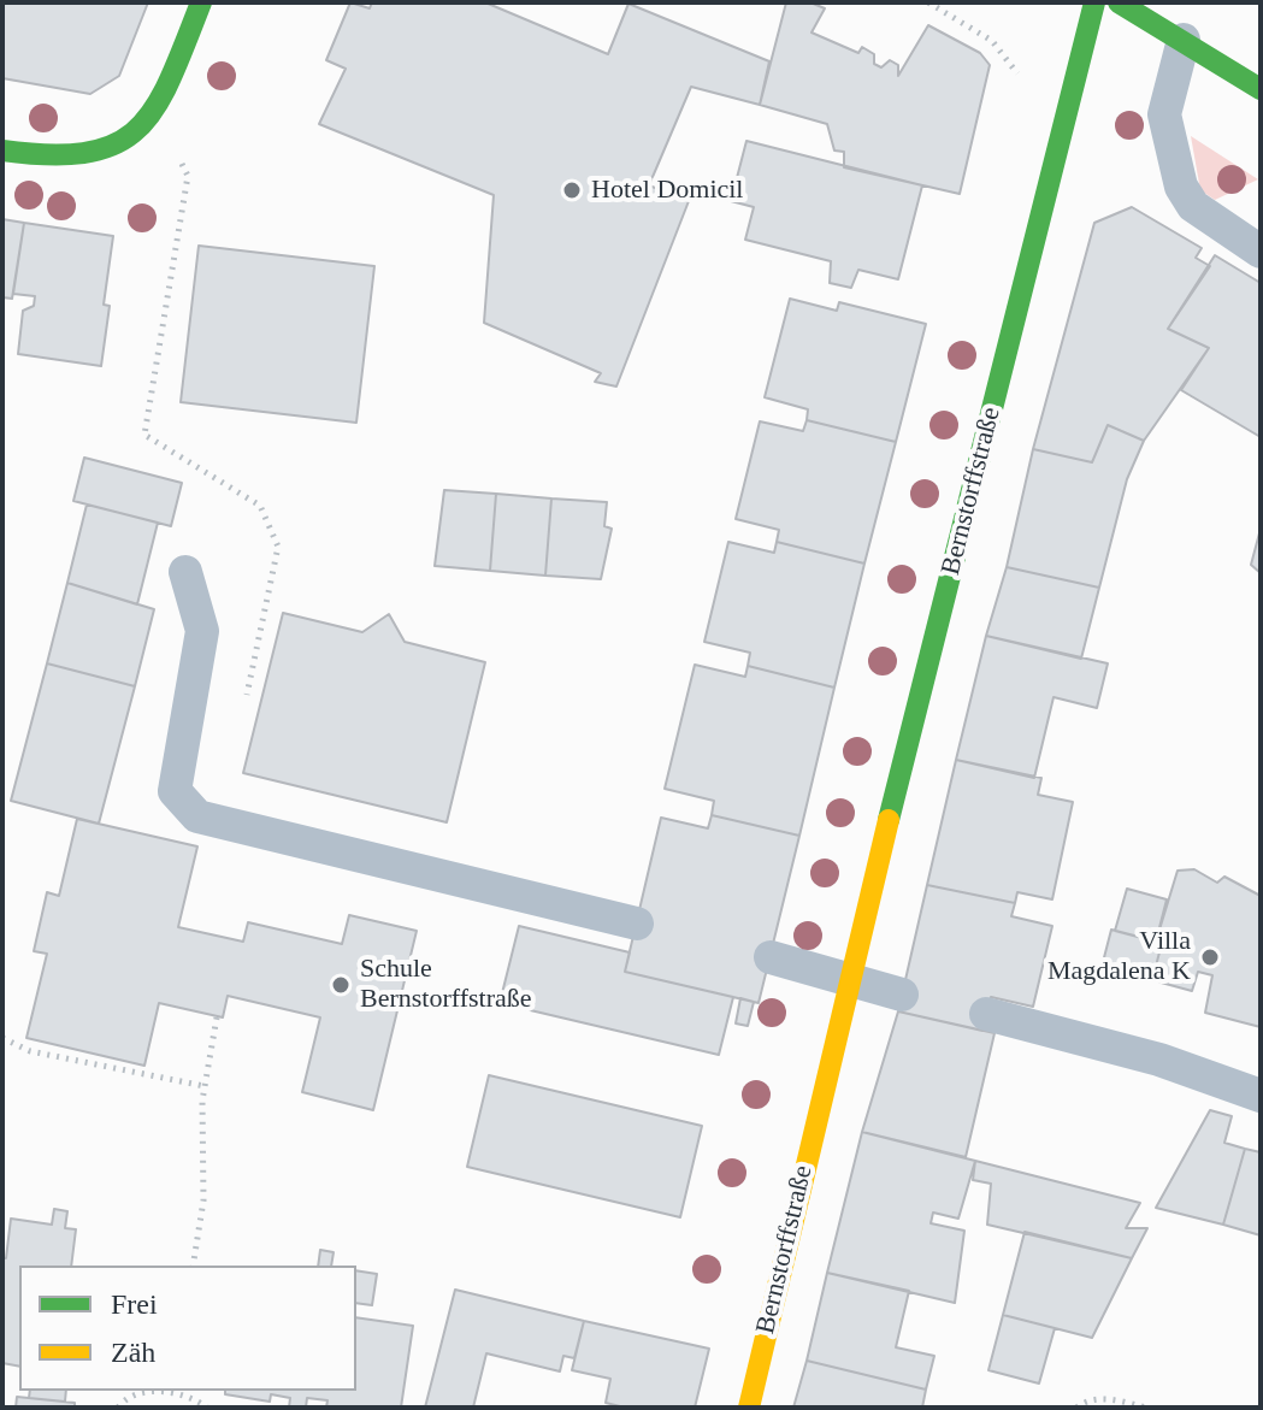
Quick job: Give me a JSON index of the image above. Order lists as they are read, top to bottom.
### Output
{
  "streets": {
    "street": ["Bernstorffstraße"]
  },
  "places": ["Hotel Domicil", "Villa Magdalena K", "Schule Bernstorffstraße"],
  "legend": ["Frei", "Zäh"]
}
